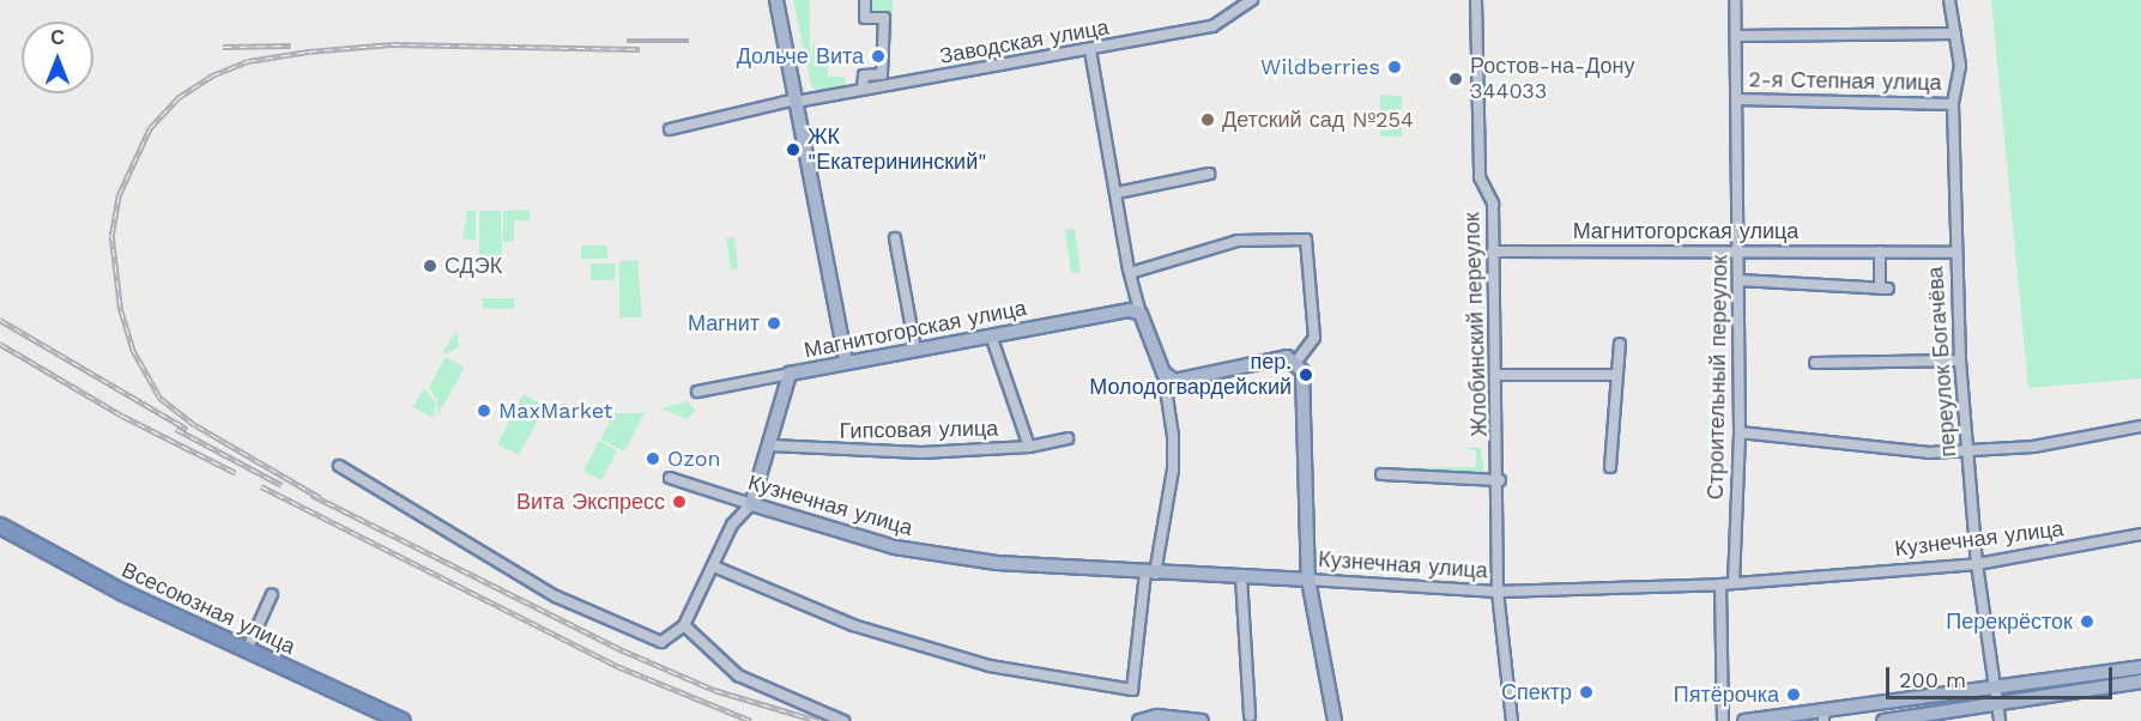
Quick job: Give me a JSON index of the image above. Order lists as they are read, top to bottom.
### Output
{
  "streets": {
    "highway": ["Всесоюзная улица"],
    "main road": ["Магнитогорская улица", "Кузнечная улица"],
    "street": [
      "Заводская улица",
      "2-я Степная улица",
      "Жлобинский переулок",
      "переулок Богачёва",
      "Строительный переулок",
      "Гипсовая улица"
    ]
  },
  "crossings": [
    ["2-я Степная улица", "переулок Богачёва"],
    ["2-я Степная улица", "Строительный переулок"],
    ["Магнитогорская улица", "Жлобинский переулок"],
    ["Магнитогорская улица", "переулок Богачёва"],
    ["Магнитогорская улица", "Строительный переулок"],
    ["Жлобинский переулок", "Кузнечная улица"],
    ["переулок Богачёва", "Кузнечная улица"],
    ["Строительный переулок", "Кузнечная улица"]
  ],
  "places": [
    "Дольче Вита",
    "Wildberries",
    "Ростов-на-Дону 344033",
    "Детский сад №254",
    "ЖК \"Екатерининский\"",
    "СДЭК",
    "Магнит",
    "пер. Молодогвардейский",
    "MaxMarket",
    "Ozon",
    "Вита Экспресс",
    "Перекрёсток",
    "Спектр",
    "Пятёрочка"
  ],
  "scale_bar": "200 m",
  "north": "top"
}
